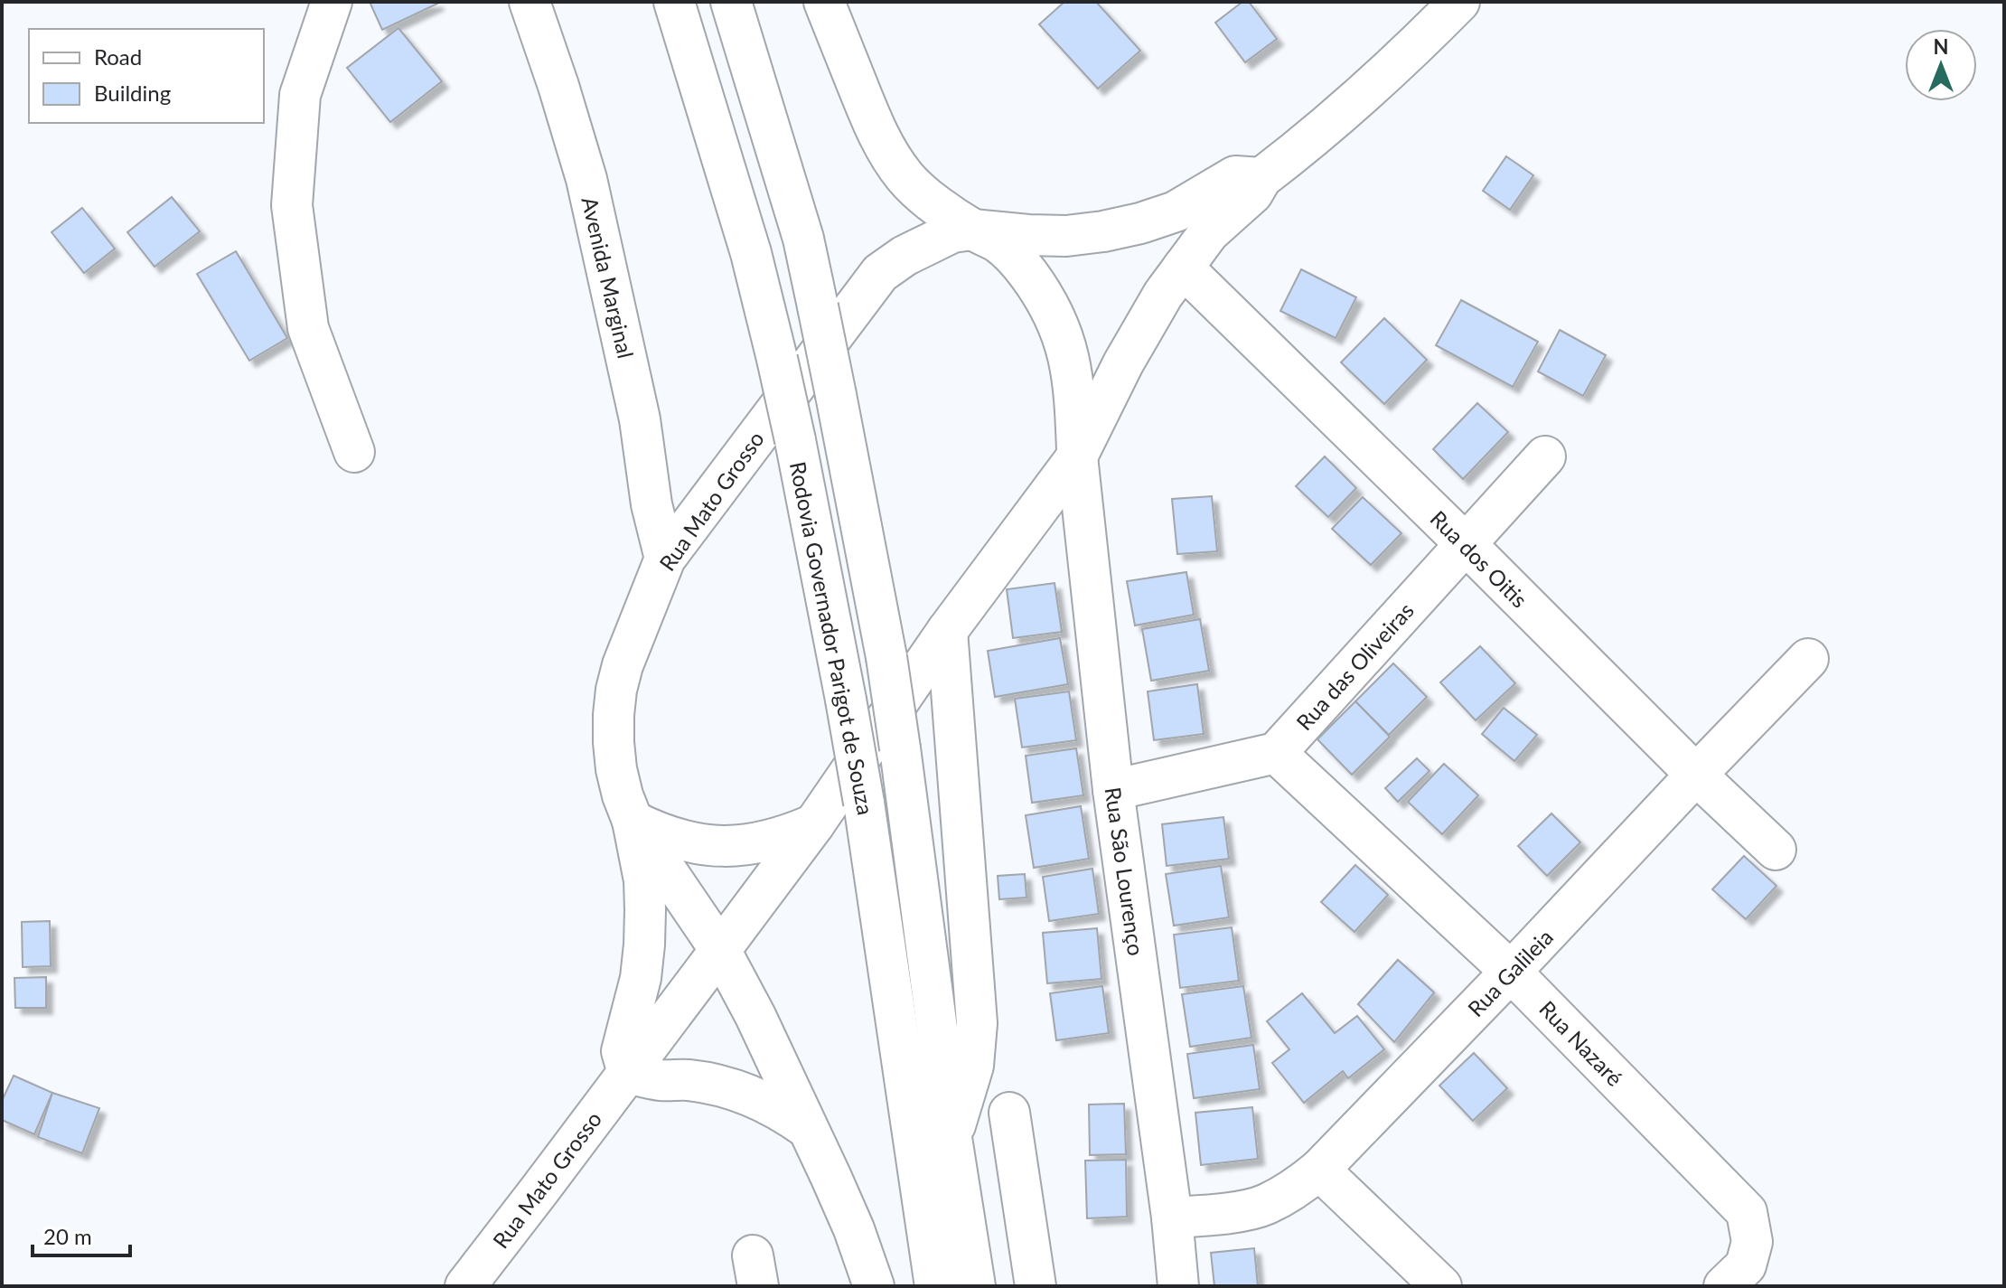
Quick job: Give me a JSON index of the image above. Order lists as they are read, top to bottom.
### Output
{
  "streets": {
    "main road": [
      "Avenida Marginal",
      "Rua Mato Grosso",
      "Rua dos Oitis",
      "Rodovia Governador Parigot de Souza",
      "Rua das Oliveiras",
      "Rua São Lourenço",
      "Rua Galileia",
      "Rua Nazaré"
    ]
  },
  "crossings": [
    ["Avenida Marginal", "Rua Mato Grosso"],
    ["Rua Mato Grosso", "Rua São Lourenço"],
    ["Rua dos Oitis", "Rua das Oliveiras"],
    ["Rua dos Oitis", "Rua Galileia"],
    ["Rua das Oliveiras", "Rua Nazaré"],
    ["Rua São Lourenço", "Rua Galileia"],
    ["Rua Galileia", "Rua Nazaré"]
  ],
  "legend": ["Road", "Building"],
  "scale_bar": "20 m",
  "north": "top"
}
